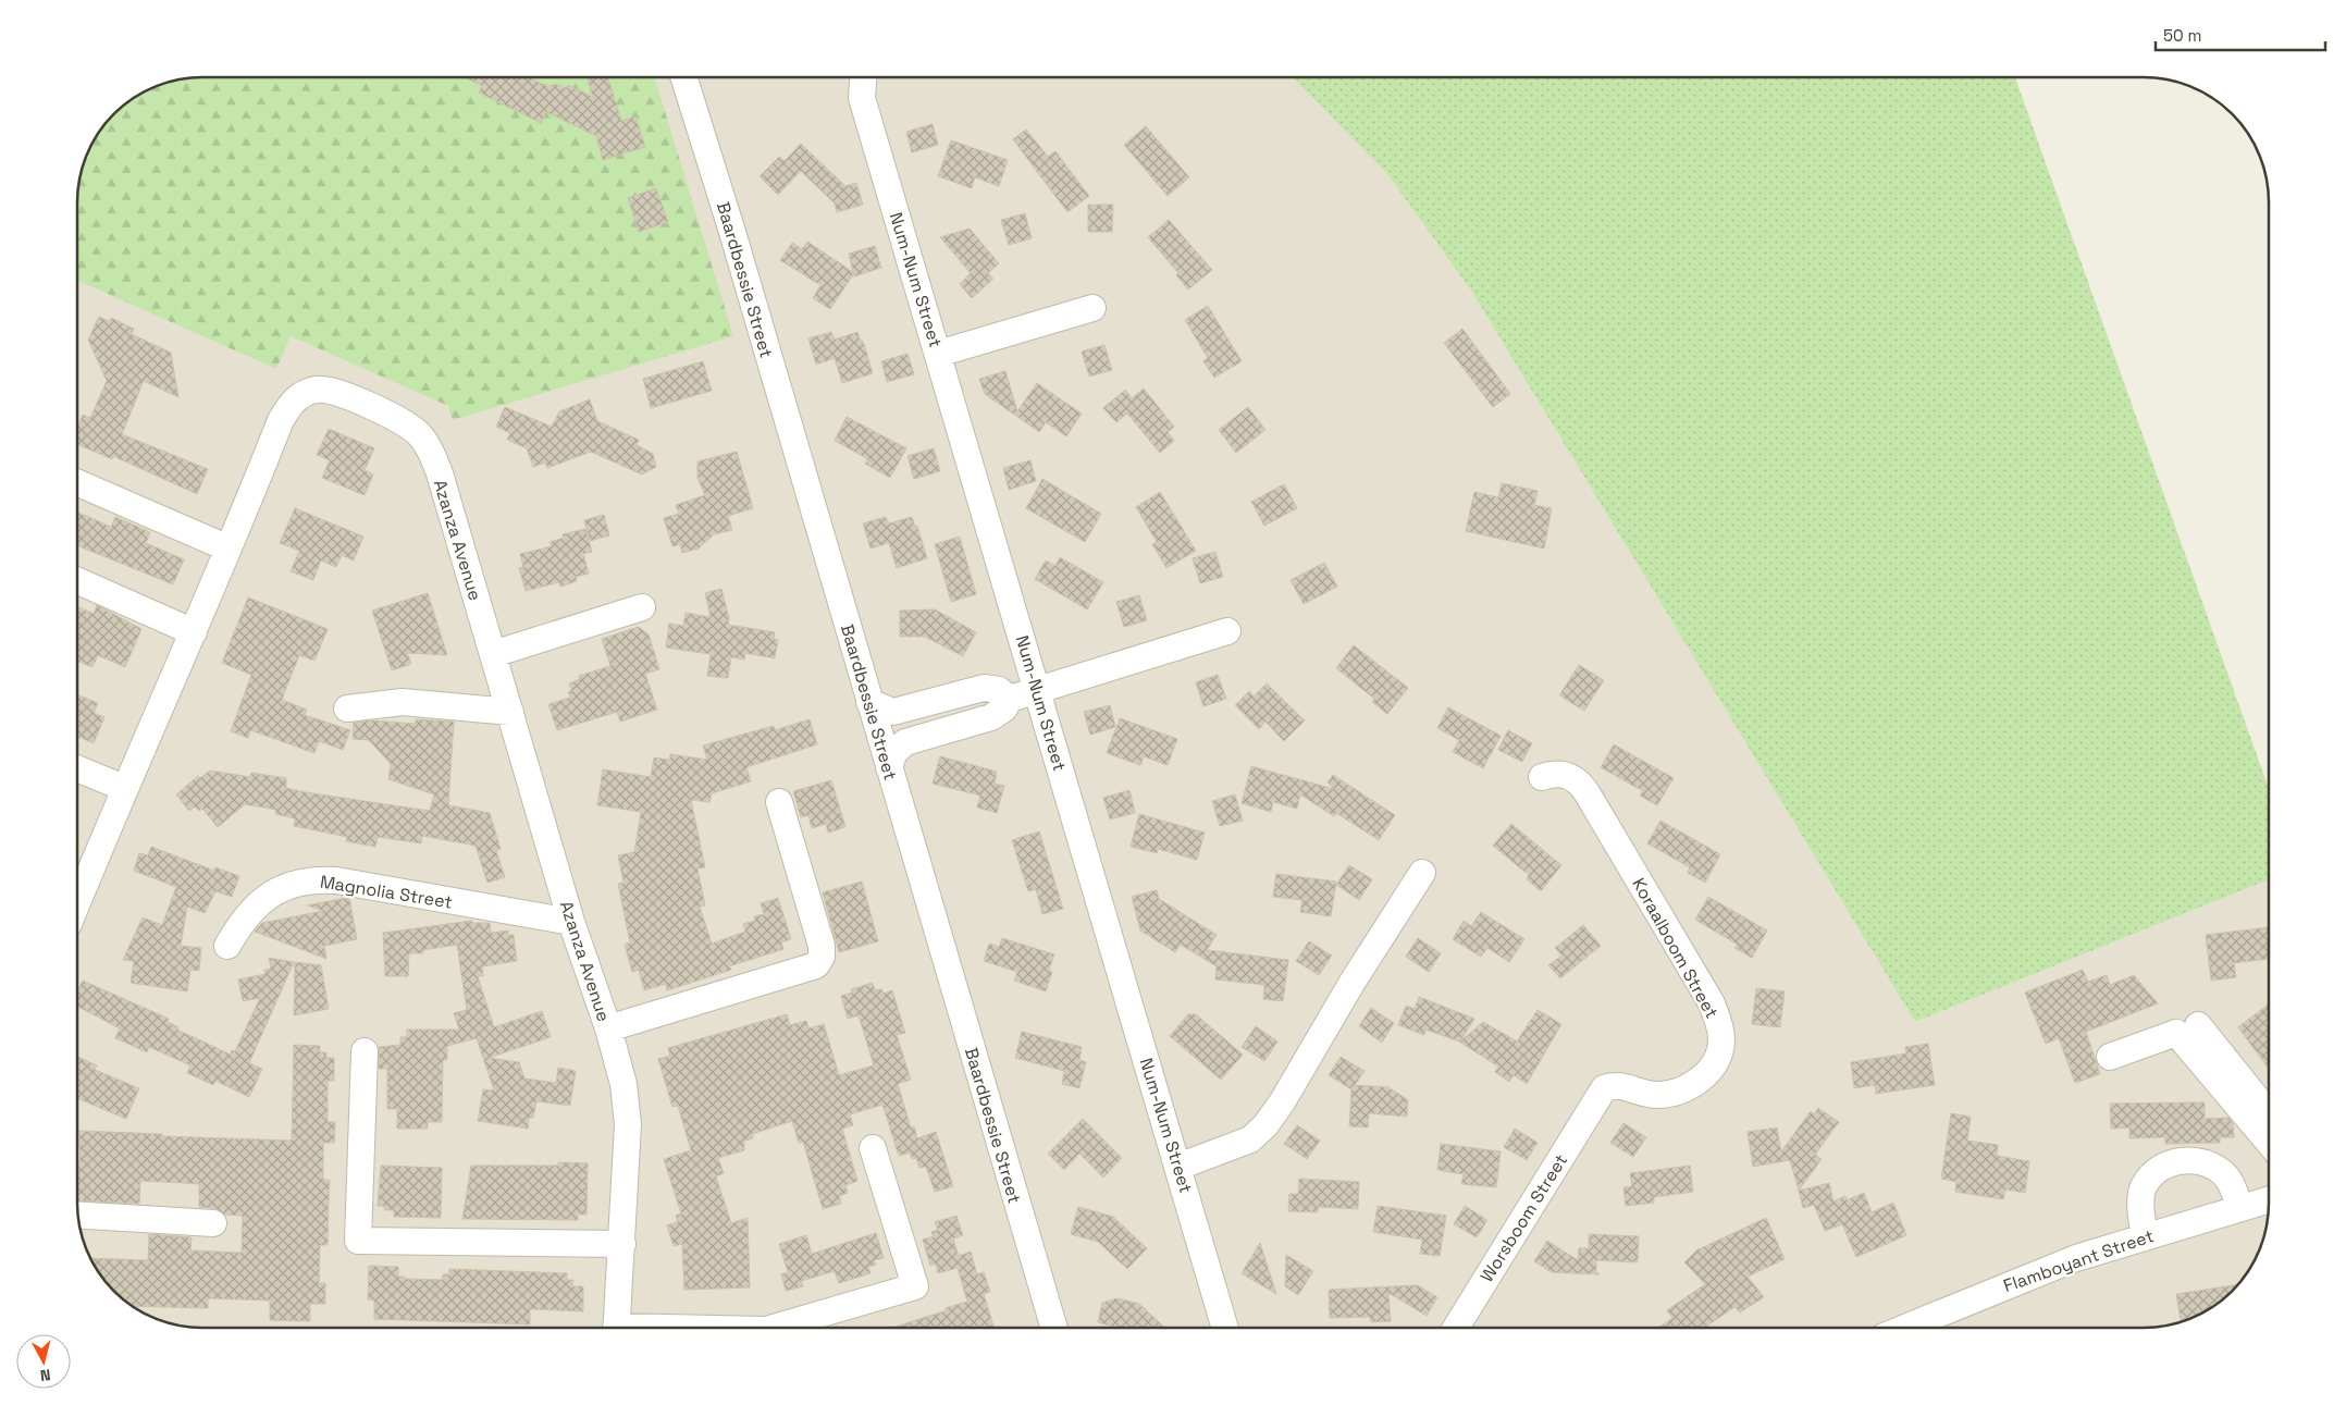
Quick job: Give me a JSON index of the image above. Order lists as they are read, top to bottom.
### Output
{
  "streets": {
    "street": [
      "Baardbessie Street",
      "Num-Num Street",
      "Azanza Avenue",
      "Magnolia Street",
      "Koraalboom Street",
      "Worsboom Street",
      "Flamboyant Street"
    ]
  },
  "crossings": [
    ["Azanza Avenue", "Magnolia Street"],
    ["Koraalboom Street", "Worsboom Street"]
  ],
  "scale_bar": "50 m",
  "north": "bottom"
}
